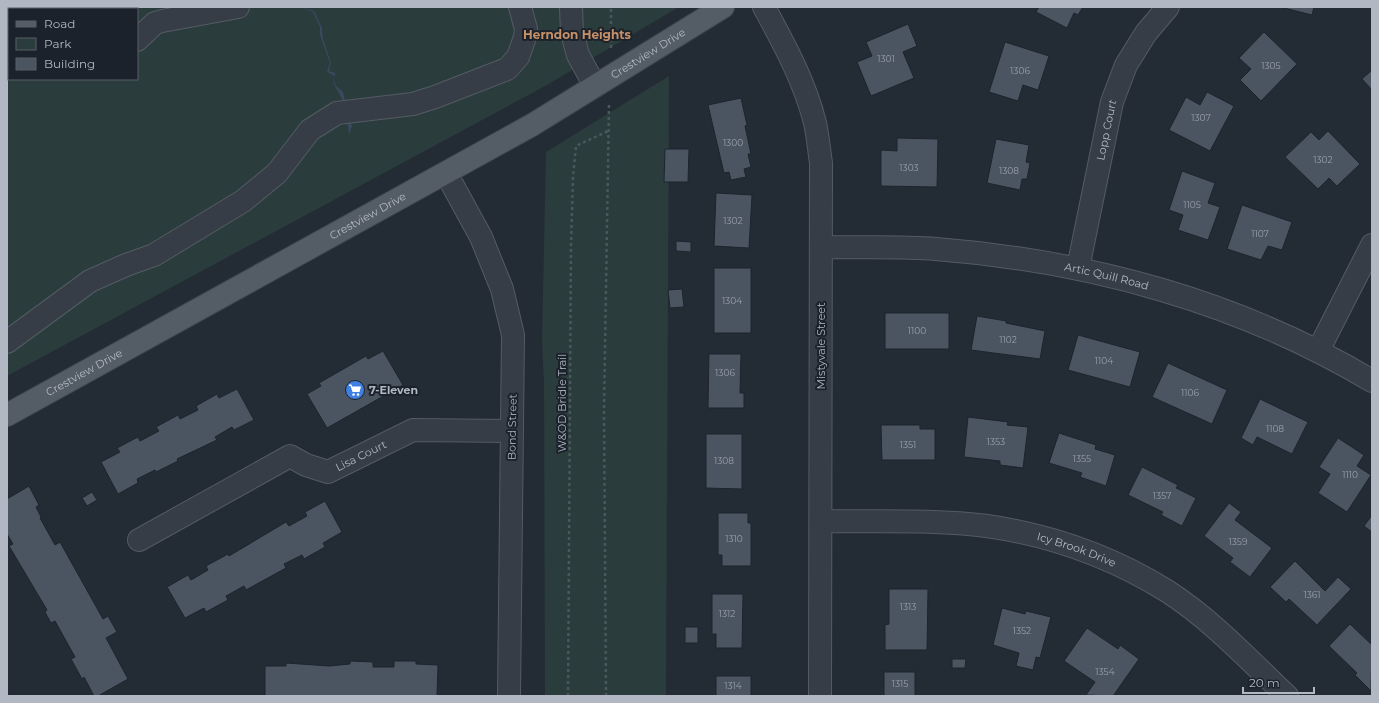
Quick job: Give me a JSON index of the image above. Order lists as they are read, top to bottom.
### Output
{
  "streets": {
    "main road": ["Crestview Drive"],
    "street": [
      "Lopp Court",
      "Artic Quill Road",
      "Mistyvale Street",
      "Bond Street",
      "Lisa Court",
      "Icy Brook Drive"
    ],
    "path": ["W&OD Bridle Trail"]
  },
  "crossings": [
    ["Crestview Drive", "Bond Street"],
    ["Lopp Court", "Artic Quill Road"],
    ["Artic Quill Road", "Mistyvale Street"],
    ["Mistyvale Street", "Icy Brook Drive"],
    ["Bond Street", "Lisa Court"]
  ],
  "districts": ["Herndon Heights"],
  "places": {
    "supermarket": ["7-Eleven"]
  },
  "house_numbers": [
    "1301",
    "1305",
    "1306",
    "1307",
    "1300",
    "1302",
    "1303",
    "1308",
    "1105",
    "1302",
    "1107",
    "1304",
    "1100",
    "1102",
    "1104",
    "1306",
    "1106",
    "1108",
    "1353",
    "1351",
    "1355",
    "1308",
    "1110",
    "1357",
    "1310",
    "1359",
    "1361",
    "1313",
    "1312",
    "1352",
    "1354",
    "1315",
    "1314"
  ],
  "legend": ["Road", "Park", "Building"],
  "scale_bar": "20 m"
}
